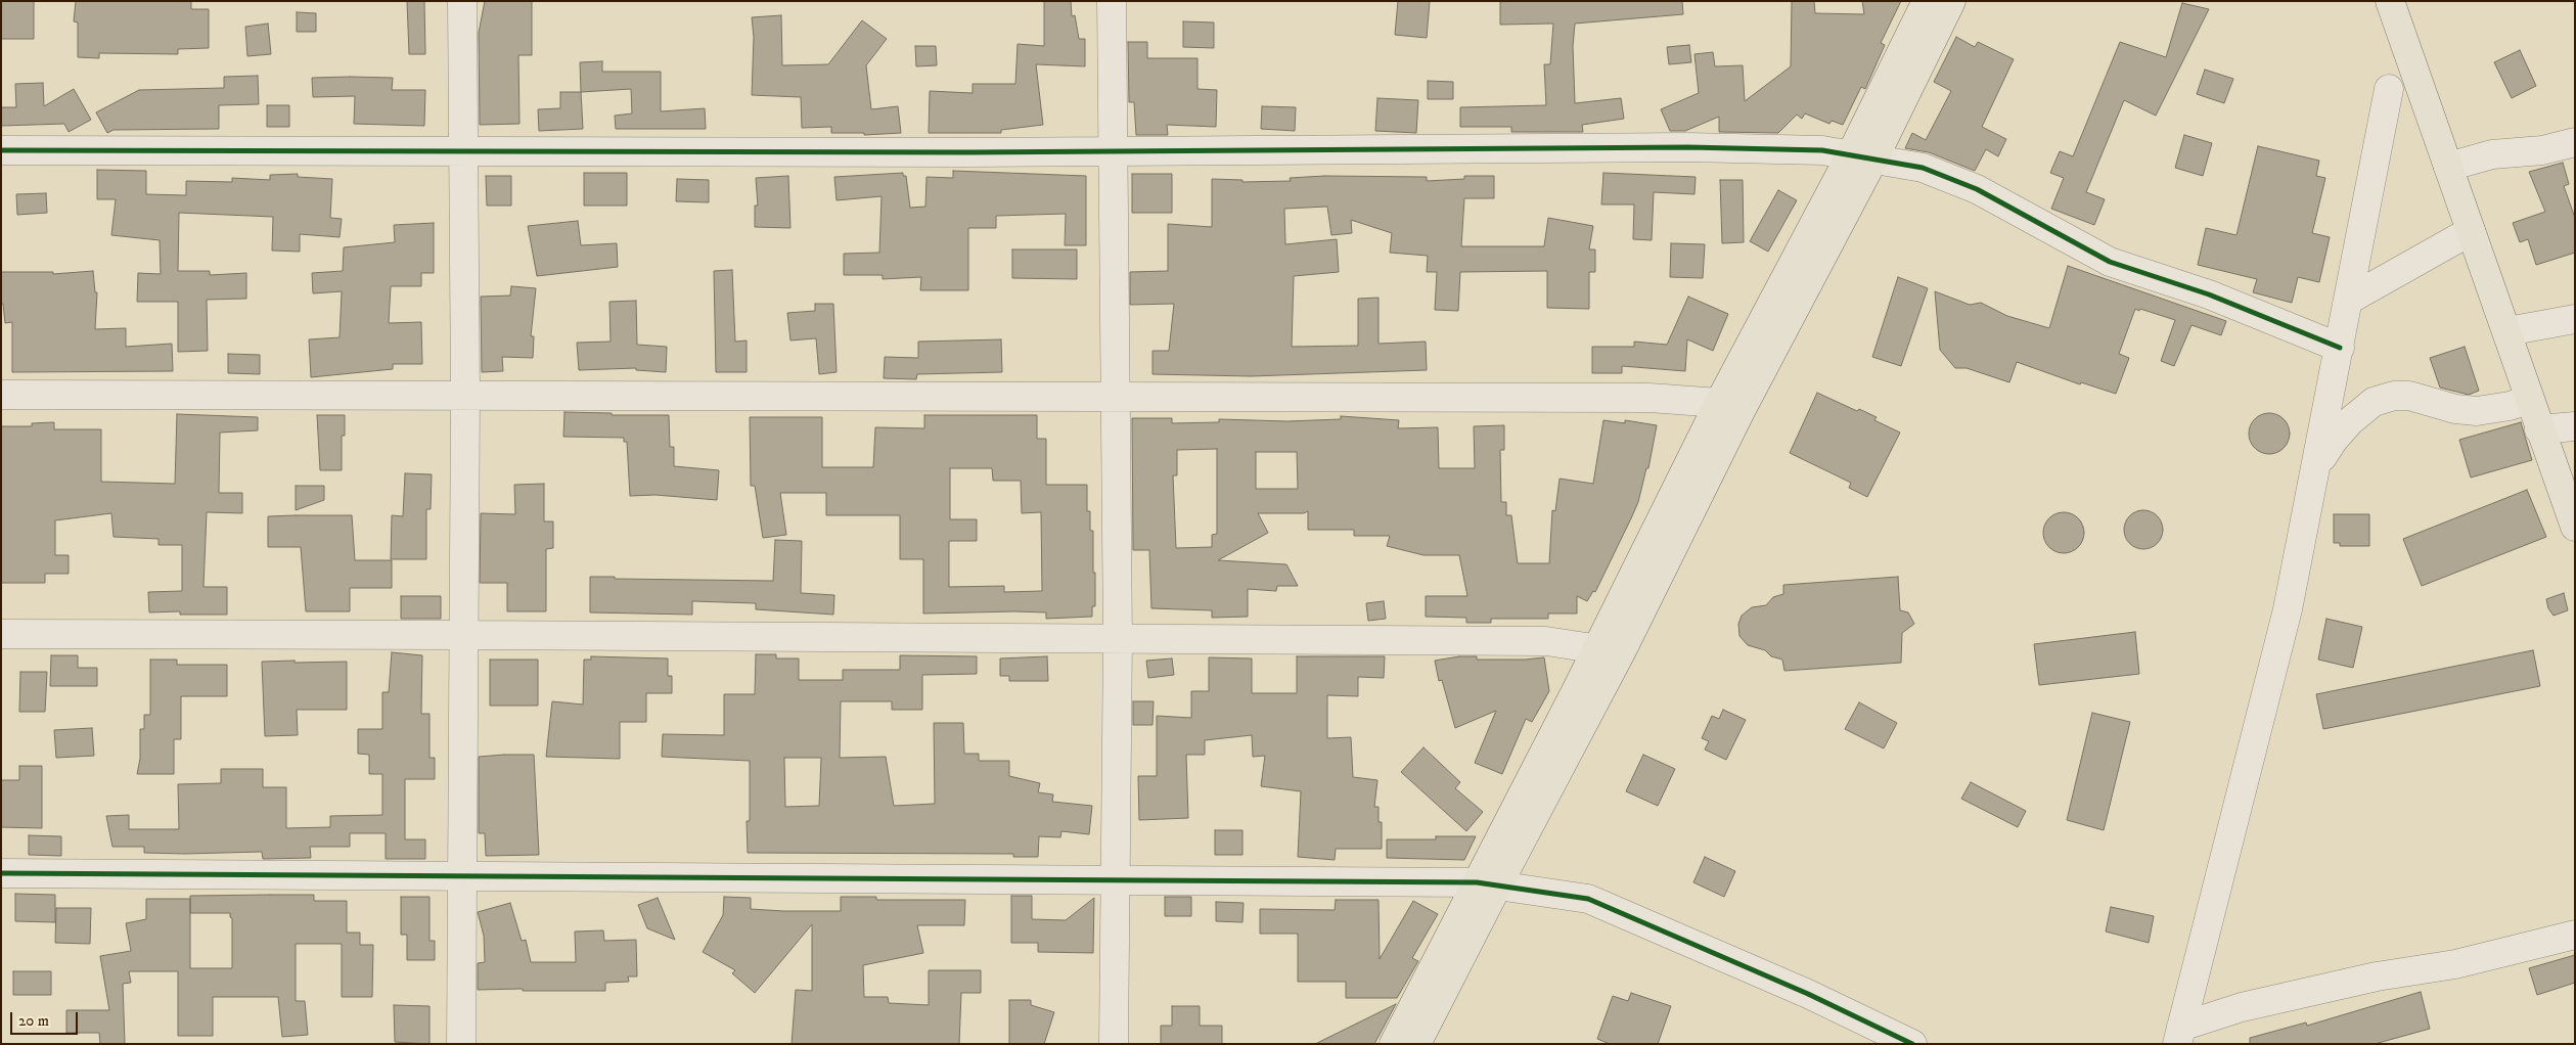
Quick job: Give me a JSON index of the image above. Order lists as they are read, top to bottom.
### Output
{
  "scale_bar": "20 m"
}
